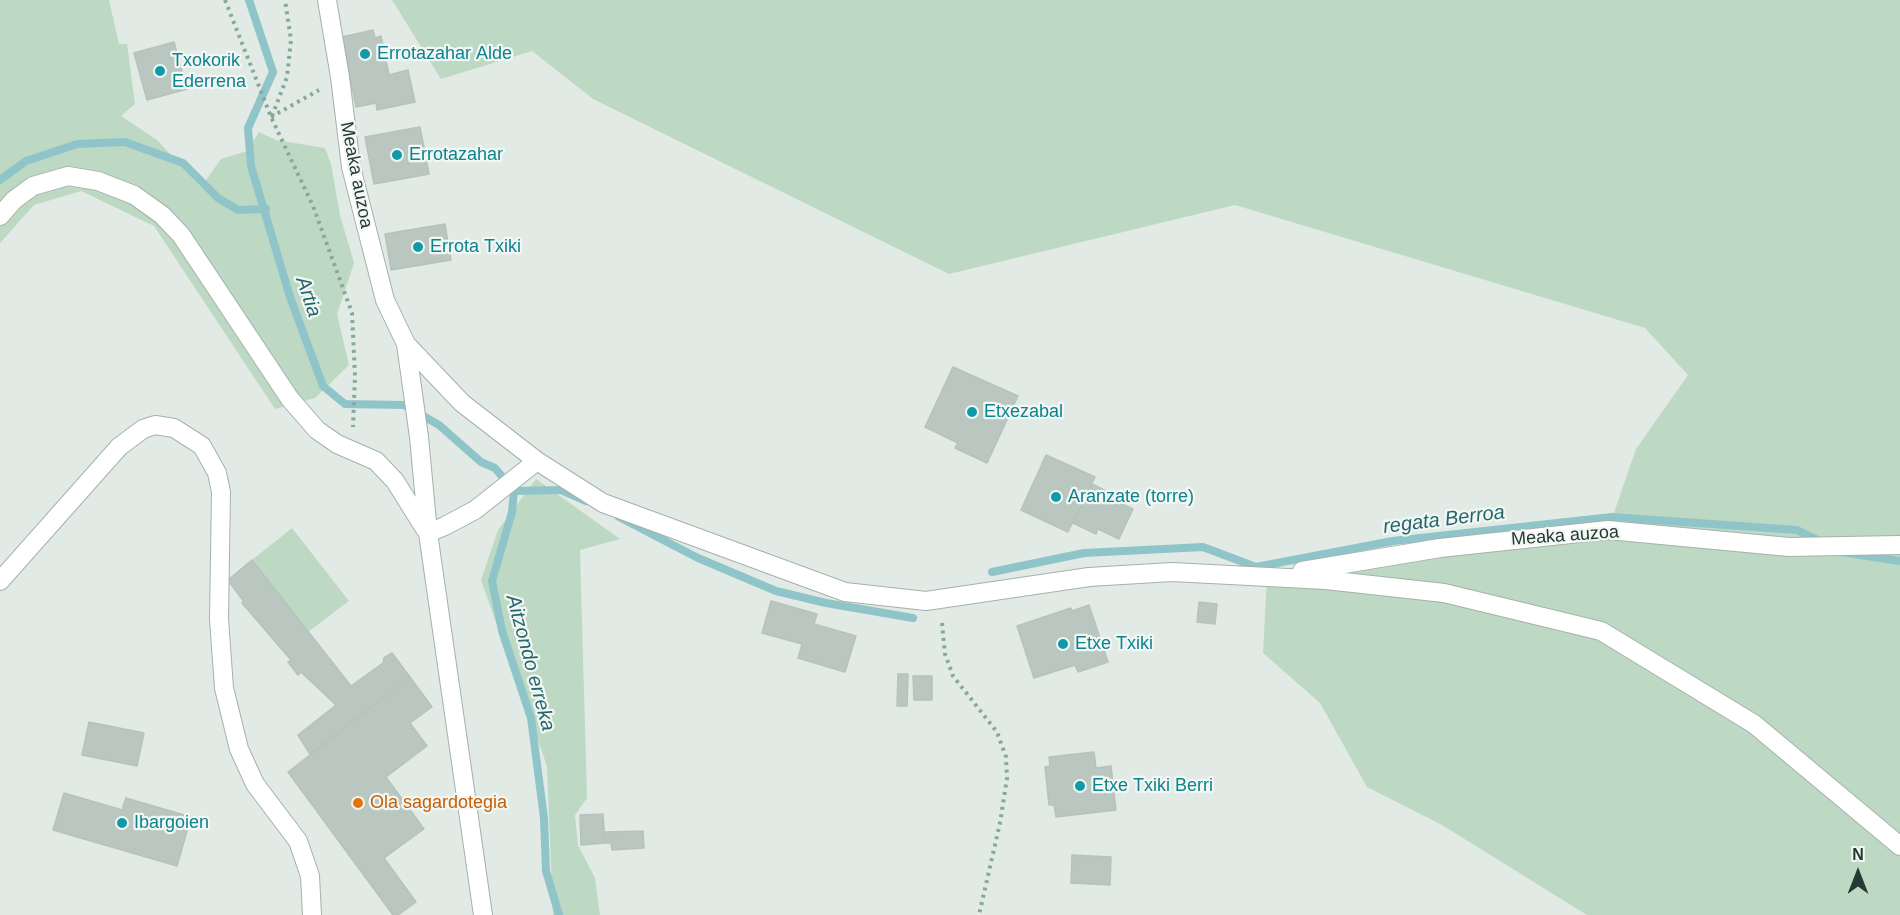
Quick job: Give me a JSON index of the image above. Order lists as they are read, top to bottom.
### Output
{
  "streets": {
    "street": ["Meaka auzoa"]
  },
  "water": ["Artia", "regata Berroa", "Aitzondo erreka"],
  "places": [
    "Errotazahar Alde",
    "Txokorik Ederrena",
    "Errotazahar",
    "Errota Txiki",
    "Etxezabal",
    "Aranzate (torre)",
    "Etxe Txiki",
    "Etxe Txiki Berri",
    "Ola sagardotegia",
    "Ibargoien"
  ],
  "north": "top"
}
